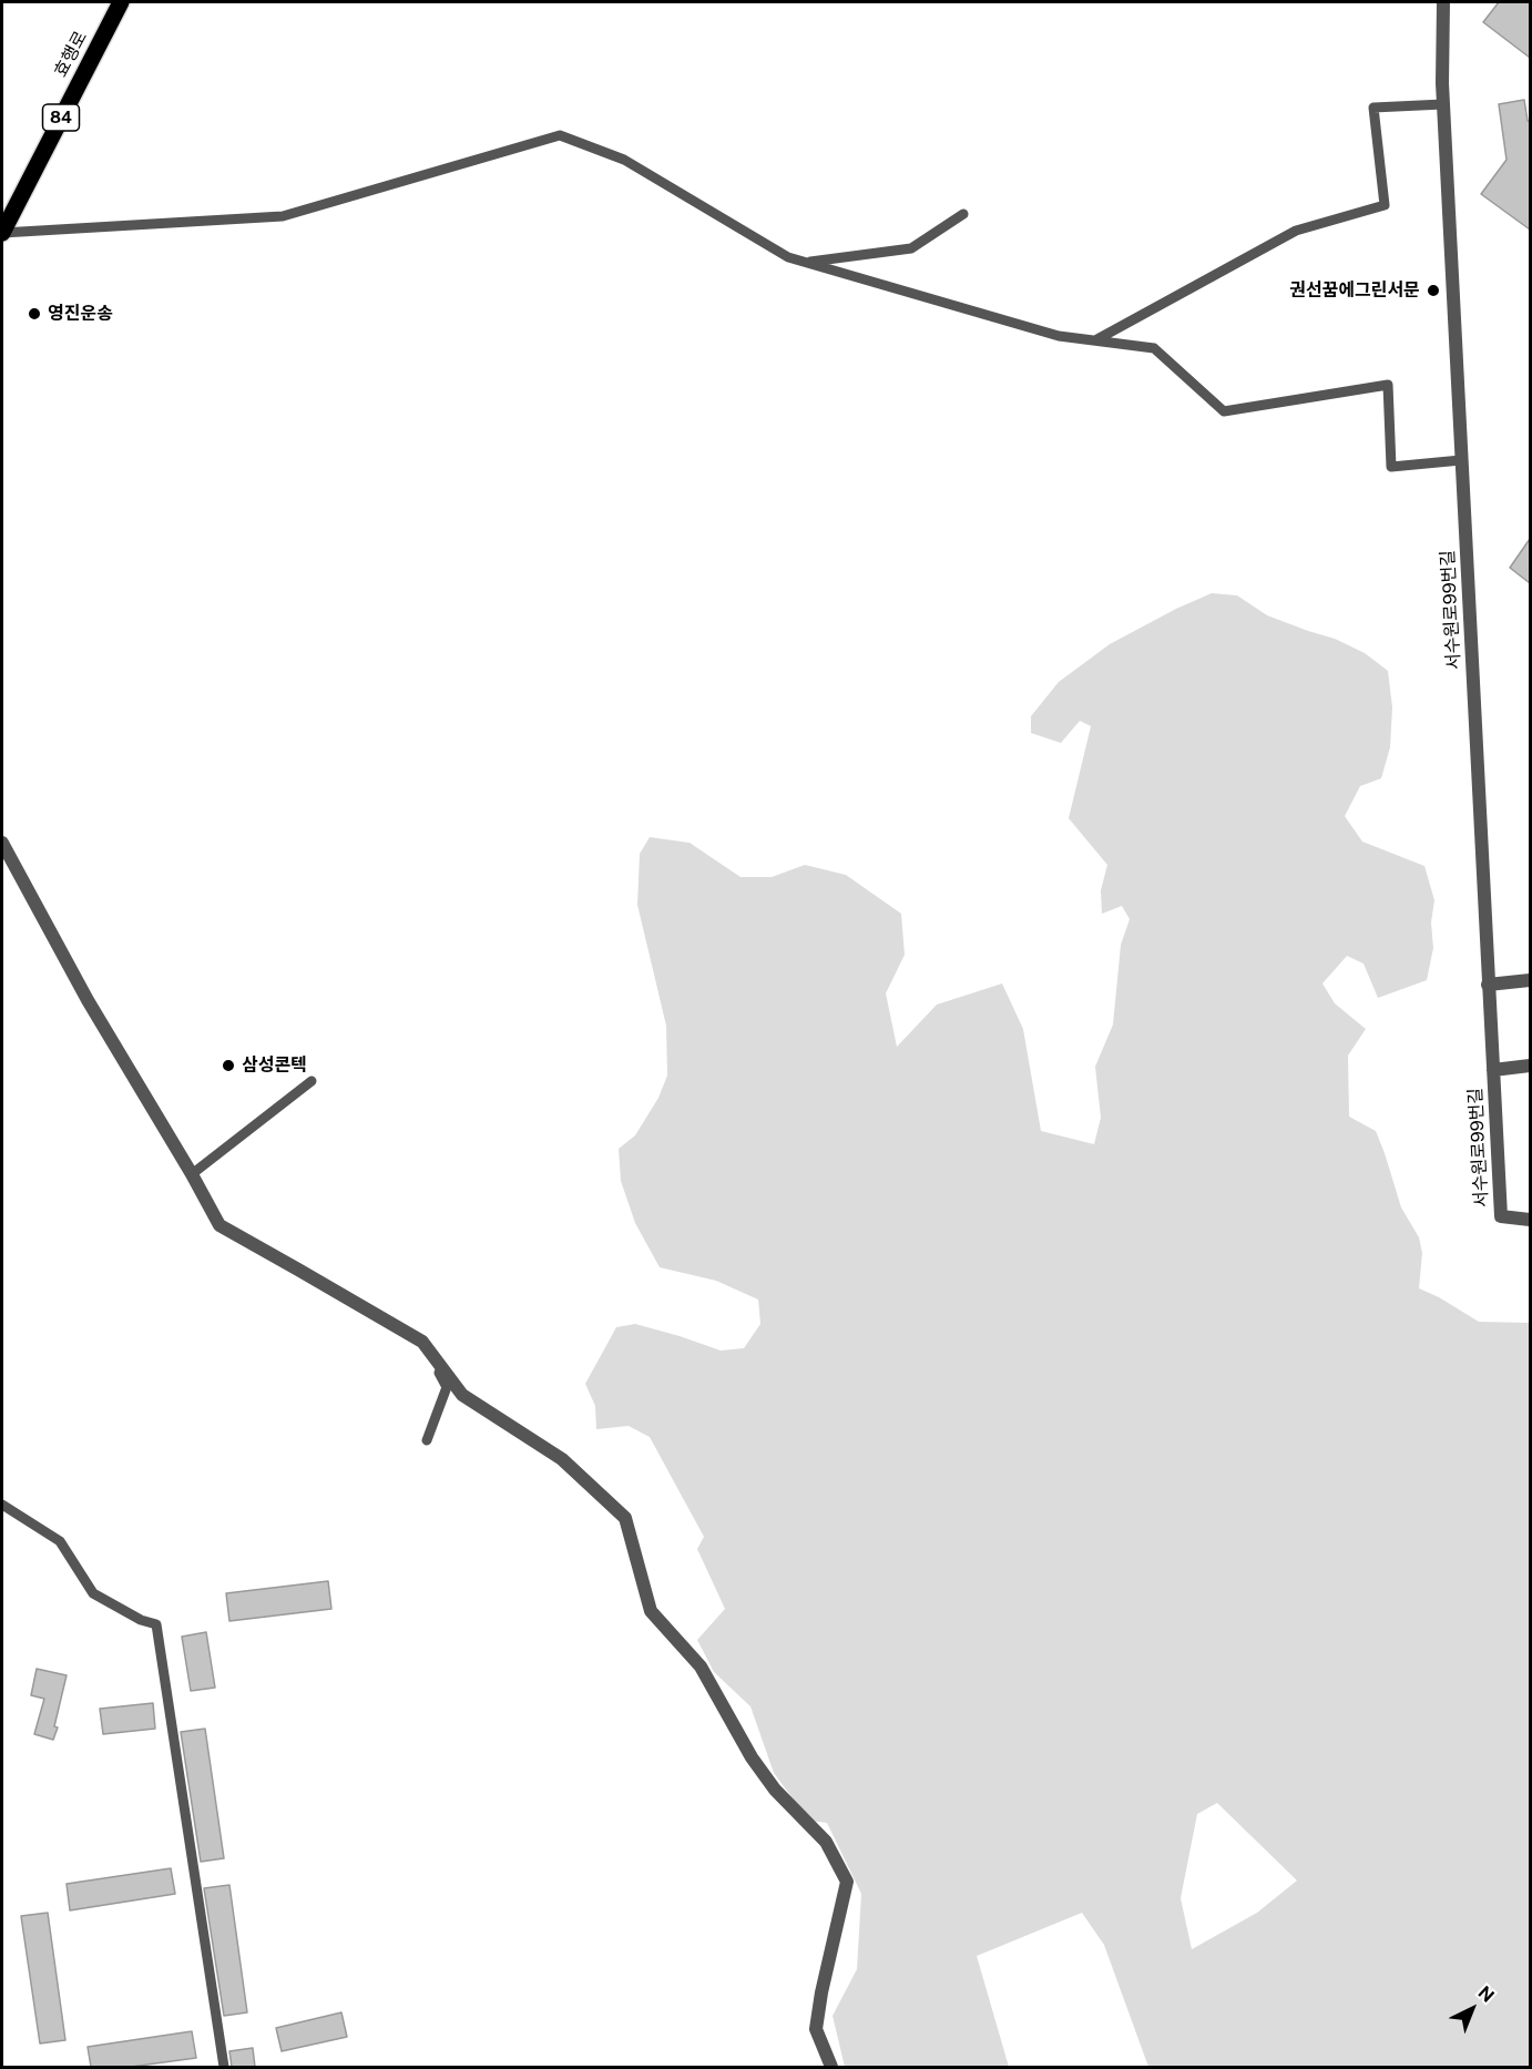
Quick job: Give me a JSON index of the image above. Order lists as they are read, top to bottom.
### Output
{
  "streets": {
    "main road": ["효행로", "84"],
    "street": ["서수원로99번길"]
  },
  "places": ["권선꿈에그린서문", "영진운송", "삼성콘텍"],
  "north": "top right"
}
